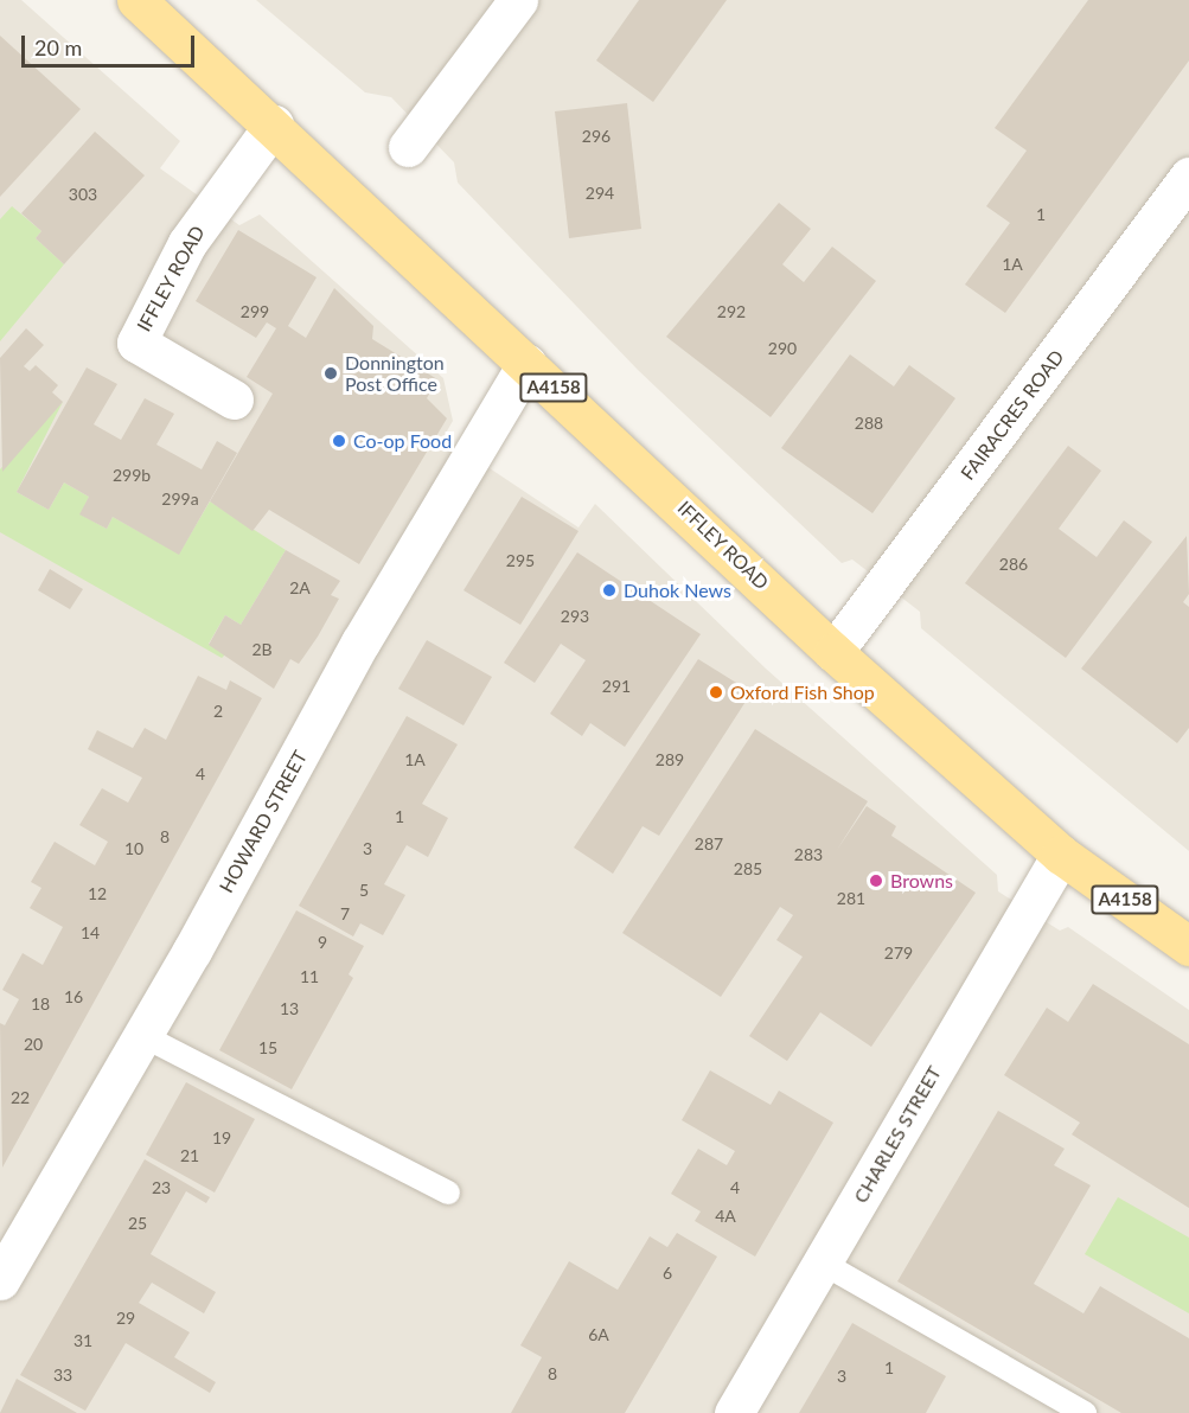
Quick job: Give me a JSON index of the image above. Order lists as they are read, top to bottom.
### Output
{
  "streets": {
    "main road": ["IFFLEY ROAD", "A4158"],
    "street": ["FAIRACRES ROAD", "HOWARD STREET", "CHARLES STREET"]
  },
  "crossings": [
    ["IFFLEY ROAD", "FAIRACRES ROAD"],
    ["IFFLEY ROAD", "HOWARD STREET"],
    ["IFFLEY ROAD", "CHARLES STREET"]
  ],
  "places": [
    "Donnington Post Office",
    "Co-op Food",
    "Duhok News",
    "Oxford Fish Shop",
    "Browns"
  ],
  "house_numbers": [
    "296",
    "294",
    "303",
    "1",
    "1A",
    "299",
    "292",
    "290",
    "288",
    "299b",
    "299a",
    "295",
    "286",
    "2A",
    "293",
    "2B",
    "291",
    "2",
    "1A",
    "289",
    "4",
    "1",
    "8",
    "287",
    "10",
    "3",
    "283",
    "285",
    "5",
    "12",
    "281",
    "7",
    "14",
    "9",
    "279",
    "11",
    "16",
    "18",
    "13",
    "20",
    "15",
    "22",
    "19",
    "21",
    "23",
    "4",
    "4A",
    "25",
    "6",
    "29",
    "6A",
    "31",
    "1",
    "8",
    "33",
    "3"
  ],
  "scale_bar": "20 m"
}
